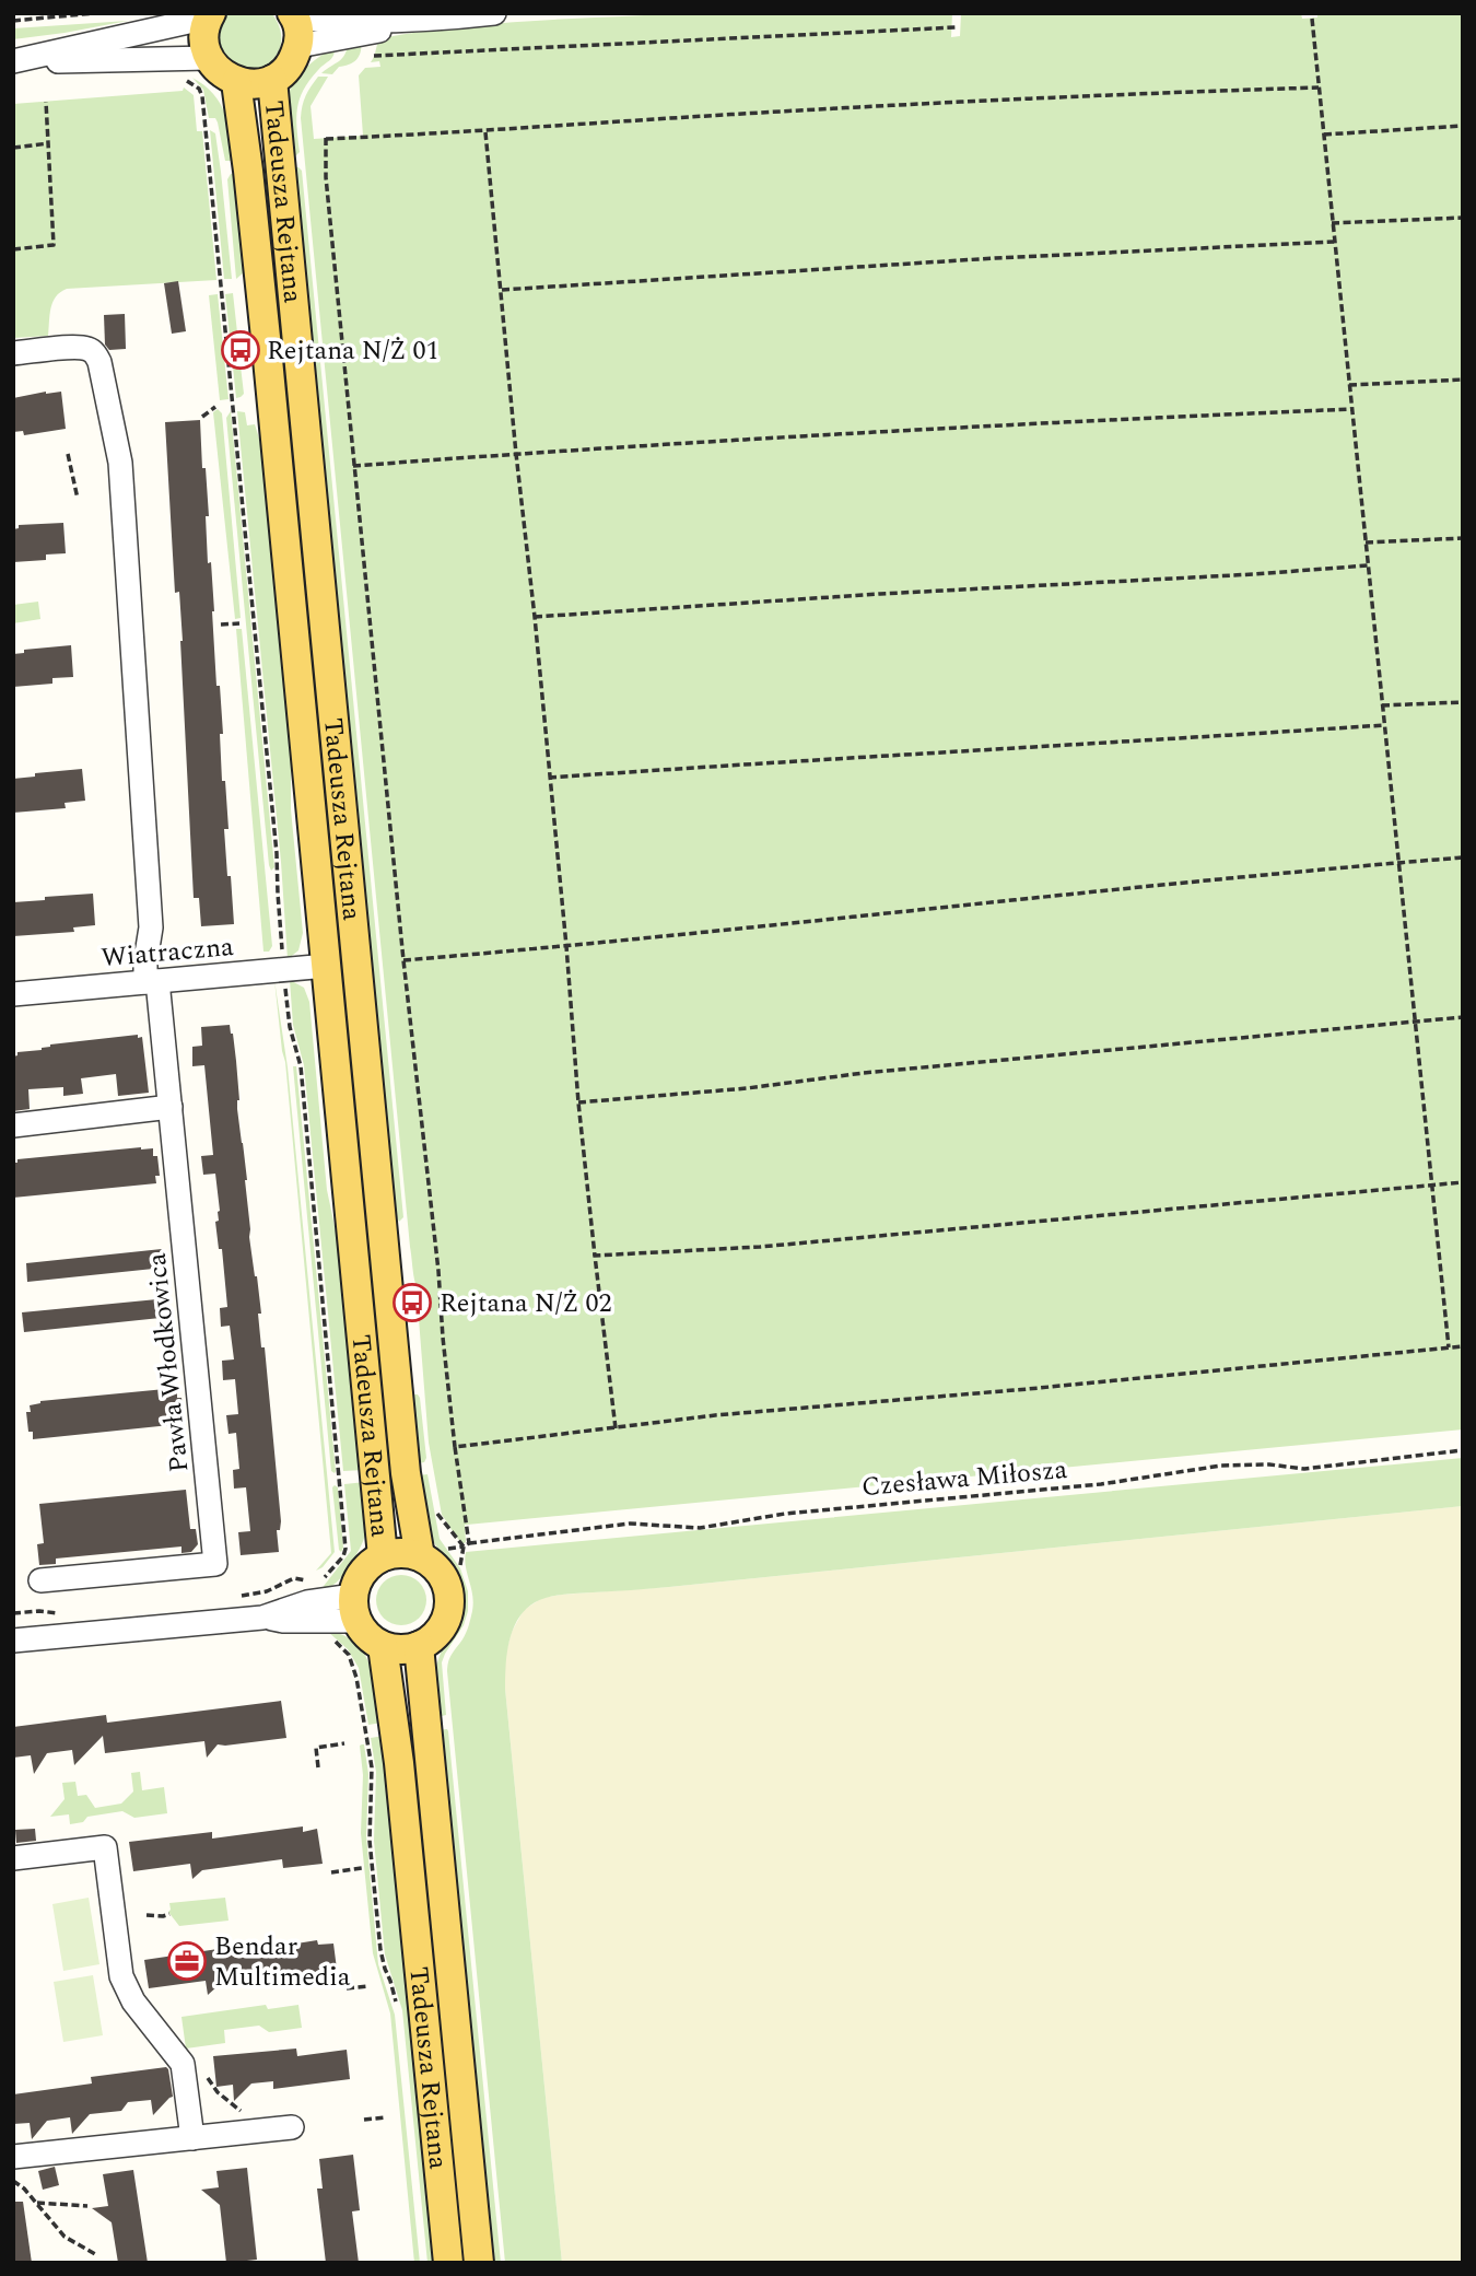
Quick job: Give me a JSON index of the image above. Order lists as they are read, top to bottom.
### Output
{
  "streets": {
    "main road": ["Tadeusza Rejtana"],
    "street": ["Wiatraczna", "Pawła Włodkowica"],
    "path": ["Czesława Miłosza"]
  },
  "crossings": [
    ["Tadeusza Rejtana", "Wiatraczna"],
    ["Wiatraczna", "Pawła Włodkowica"]
  ],
  "places": {
    "bus stop": ["Rejtana N/Ż 01", "Rejtana N/Ż 02"],
    "office": ["Bendar Multimedia"]
  }
}
